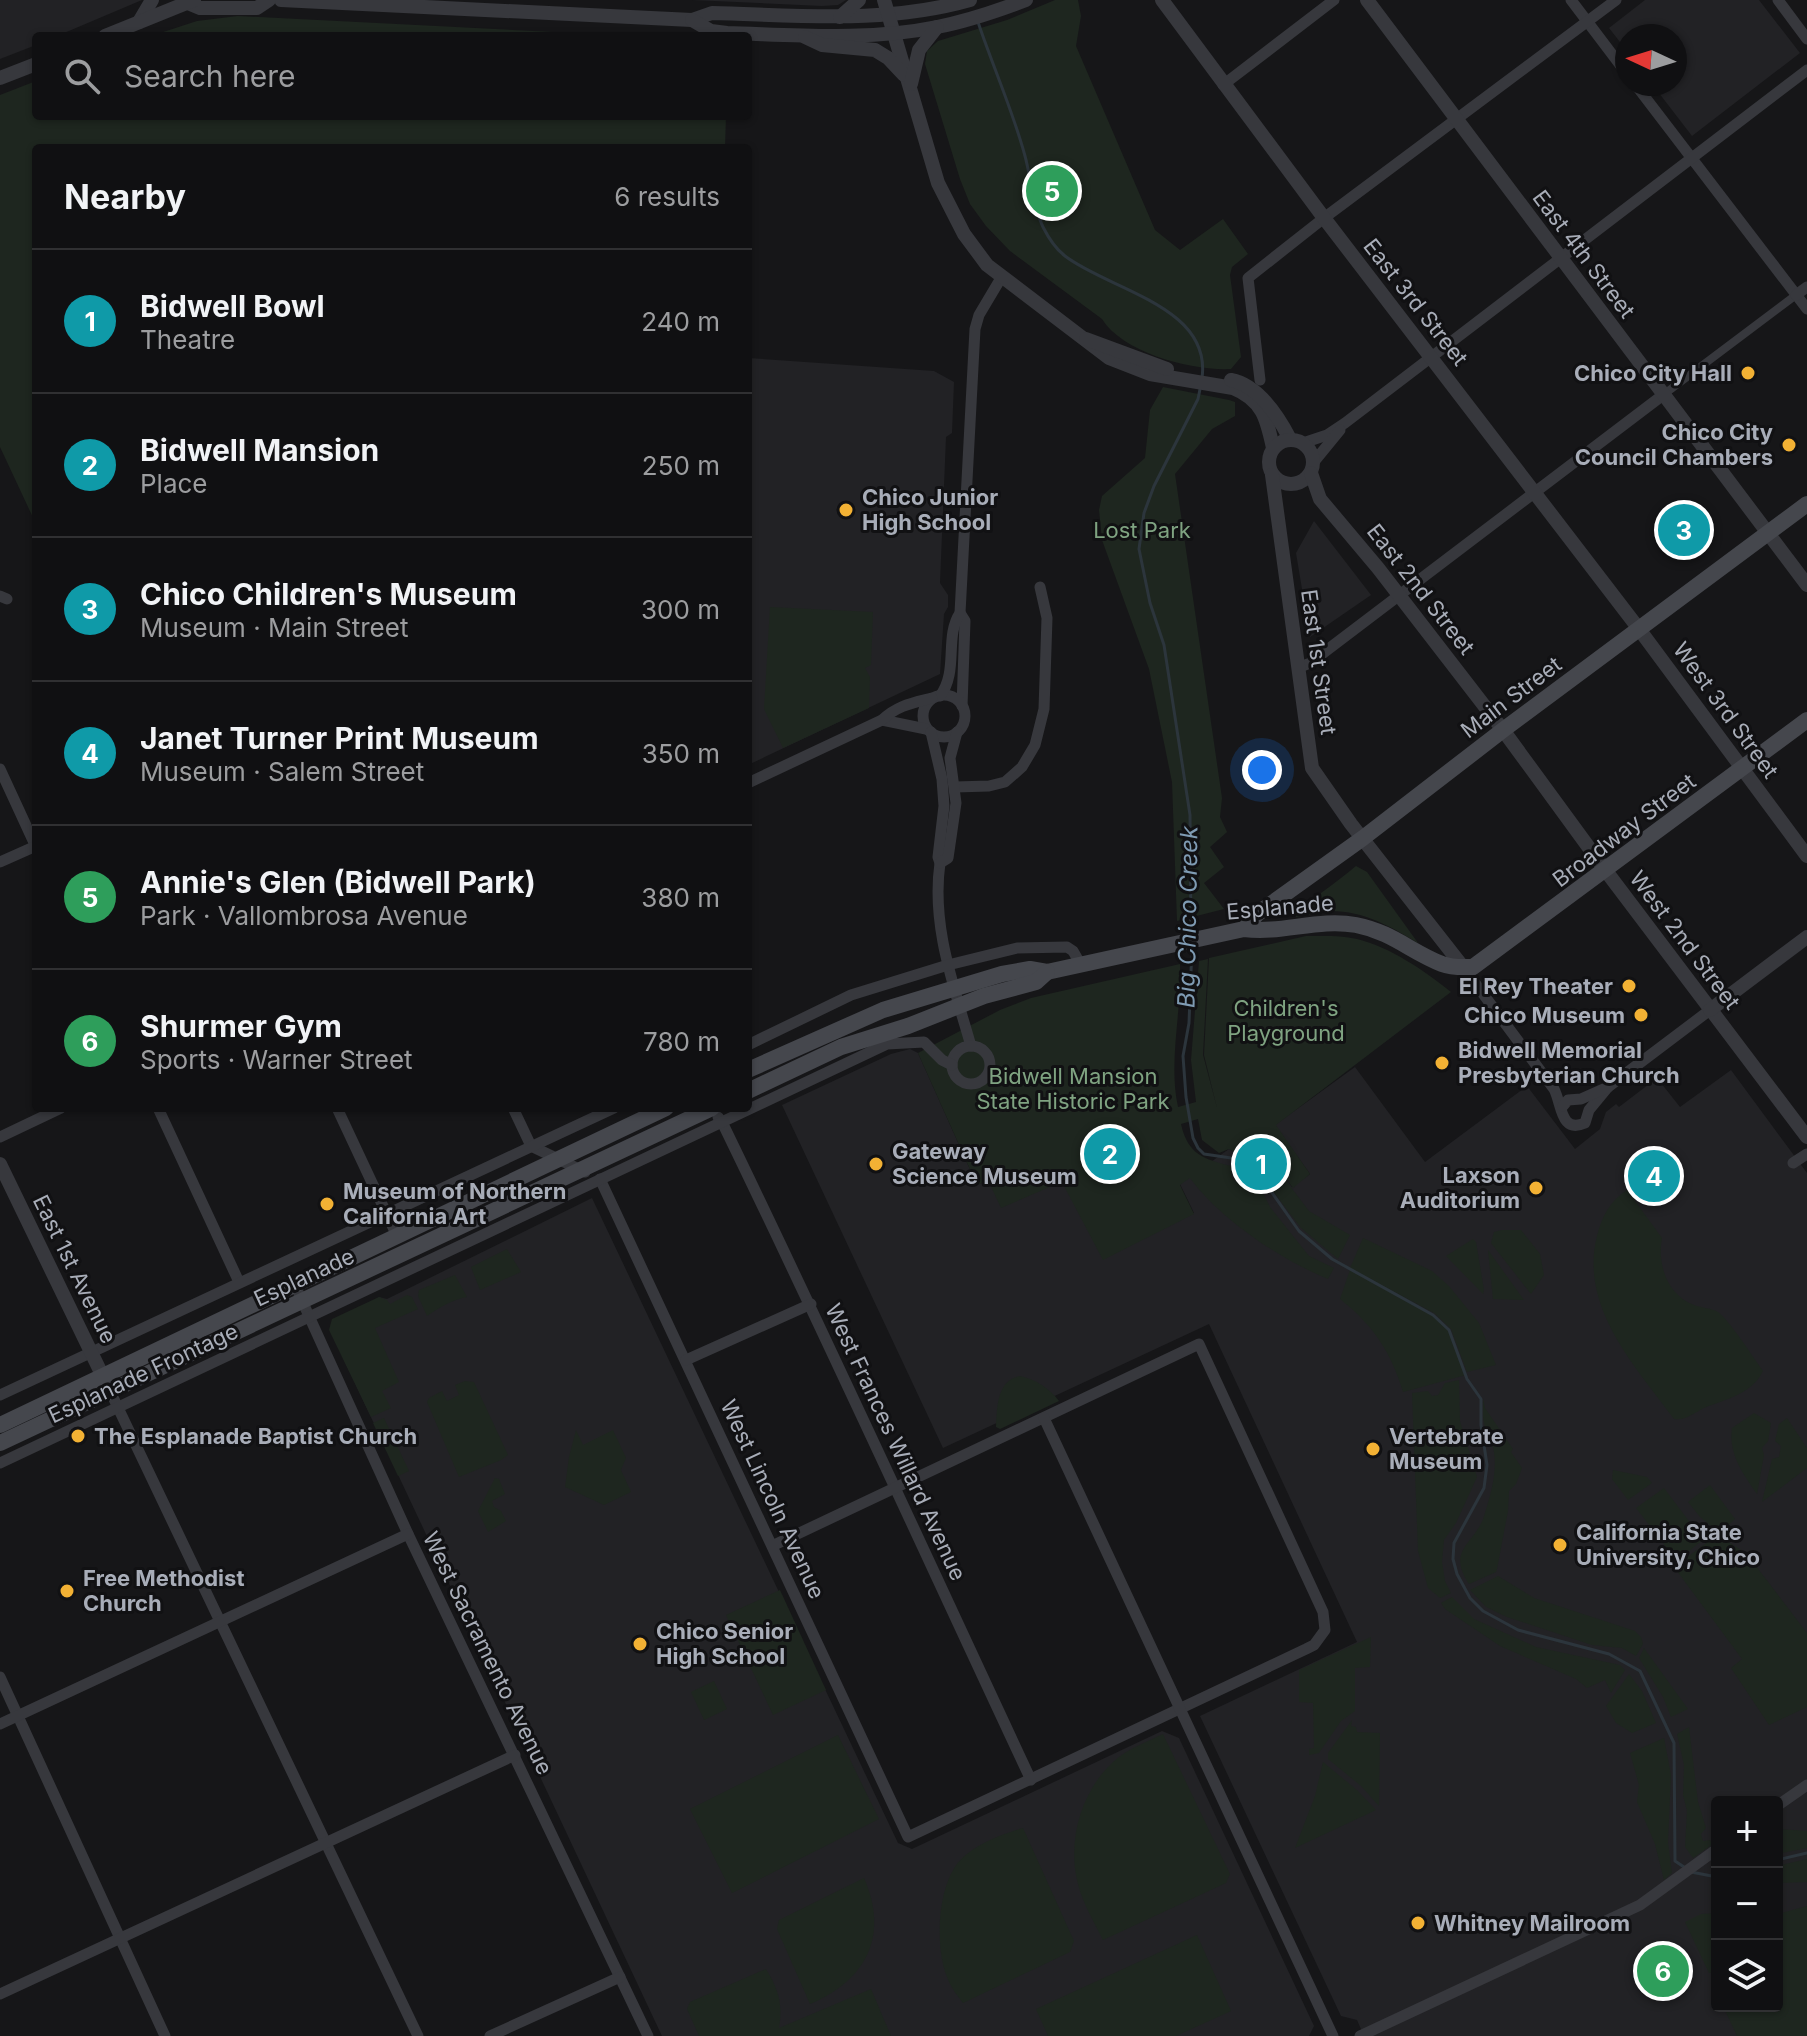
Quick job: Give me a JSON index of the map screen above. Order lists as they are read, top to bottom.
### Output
{
  "streets": {
    "main road": ["Main Street", "Broadway Street", "Esplanade"],
    "street": [
      "East 4th Street",
      "East 3rd Street",
      "East 2nd Street",
      "East 1st Street",
      "West 3rd Street",
      "West 2nd Street",
      "East 1st Avenue",
      "Esplanade Frontage",
      "West Frances Willard Avenue",
      "West Lincoln Avenue",
      "West Sacramento Avenue"
    ]
  },
  "crossings": [
    ["East 4th Street", "Main Street"],
    ["East 3rd Street", "Main Street"],
    ["East 3rd Street", "West 3rd Street"],
    ["East 2nd Street", "East 1st Street"],
    ["East 2nd Street", "Main Street"],
    ["East 2nd Street", "West 2nd Street"],
    ["East 1st Street", "Main Street"],
    ["East 1st Street", "Broadway Street"],
    ["East 1st Street", "Esplanade"],
    ["Main Street", "West 3rd Street"],
    ["Main Street", "Esplanade"],
    ["Main Street", "West 2nd Street"],
    ["West 3rd Street", "Broadway Street"],
    ["Broadway Street", "Esplanade"],
    ["Broadway Street", "West 2nd Street"],
    ["Esplanade", "East 1st Avenue"],
    ["Esplanade", "Esplanade Frontage"],
    ["Esplanade", "West Frances Willard Avenue"],
    ["Esplanade", "West Sacramento Avenue"],
    ["East 1st Avenue", "Esplanade Frontage"],
    ["West Frances Willard Avenue", "West Lincoln Avenue"]
  ],
  "water": ["Big Chico Creek"],
  "parks": ["Lost Park", "Children's Playground", "Bidwell Mansion State Historic Park"],
  "places": [
    "Chico City Hall",
    "Chico City Council Chambers",
    "Chico Junior High School",
    "El Rey Theater",
    "Chico Museum",
    "Bidwell Memorial Presbyterian Church",
    "Gateway Science Museum",
    "Laxson Auditorium",
    "Museum of Northern California Art",
    "The Esplanade Baptist Church",
    "Vertebrate Museum",
    "California State University, Chico",
    "Free Methodist Church",
    "Chico Senior High School",
    "Whitney Mailroom"
  ],
  "north": "left",
  "page": {
    "search": "Search here",
    "heading": ["Nearby", "6 results"],
    "pins": [
      "5",
      "3",
      "2",
      "1",
      "4",
      "6"
    ],
    "list": [
      {
        "mark": "1",
        "name": "Bidwell Bowl",
        "note": "Theatre",
        "value": "240 m"
      },
      {
        "mark": "2",
        "name": "Bidwell Mansion",
        "note": "Place",
        "value": "250 m"
      },
      {
        "mark": "3",
        "name": "Chico Children's Museum",
        "note": "Museum · Main Street",
        "value": "300 m"
      },
      {
        "mark": "4",
        "name": "Janet Turner Print Museum",
        "note": "Museum · Salem Street",
        "value": "350 m"
      },
      {
        "mark": "5",
        "name": "Annie's Glen (Bidwell Park)",
        "note": "Park · Vallombrosa Avenue",
        "value": "380 m"
      },
      {
        "mark": "6",
        "name": "Shurmer Gym",
        "note": "Sports · Warner Street",
        "value": "780 m"
      }
    ],
    "map_buttons": ["+", "−"]
  }
}
